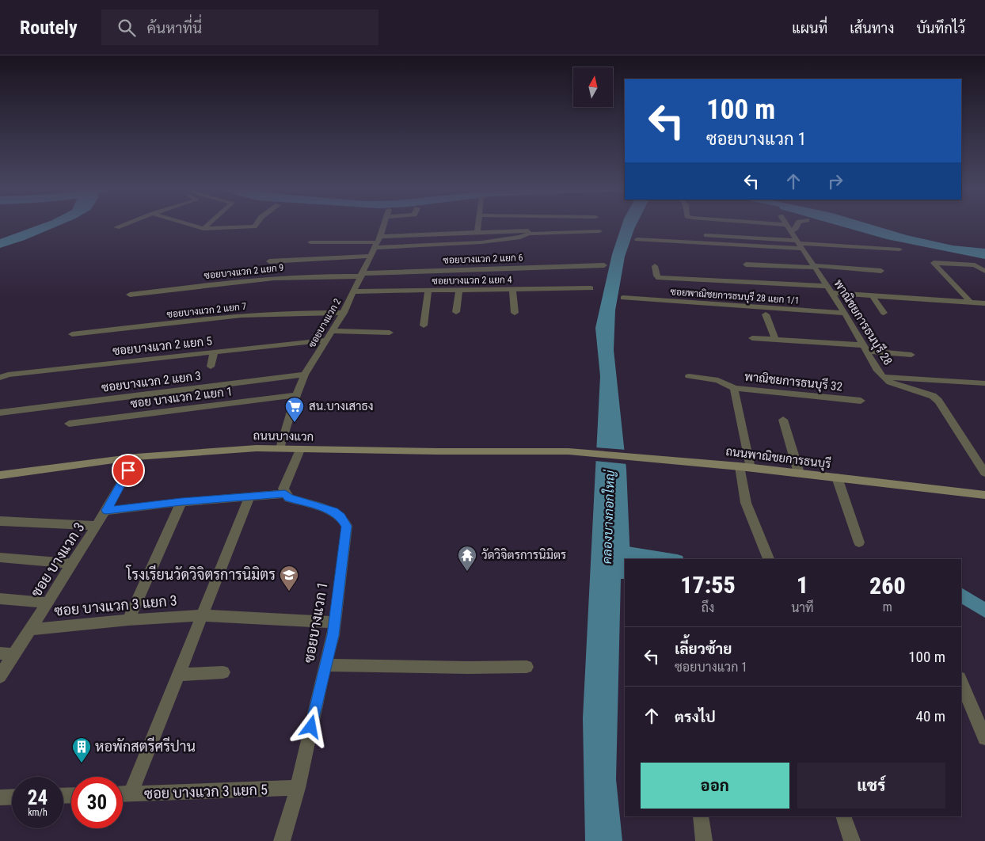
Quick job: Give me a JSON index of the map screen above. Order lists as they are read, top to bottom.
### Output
{
  "streets": {
    "main road": ["ถนนบางแวก", "ถนนพาณิชยการธนบุรี"],
    "street": [
      "ซอยบางแวก 2 แยก 6",
      "ซอยบางแวก 2 แยก 9",
      "ซอยบางแวก 2 แยก 4",
      "ซอยพาณิชยการธนบุรี 28 แยก 1/1",
      "ซอยบางแวก 2 แยก 7",
      "พาณิชยการธนบุรี 28",
      "ซอยบางแวก 2",
      "ซอยบางแวก 2 แยก 5",
      "ซอยบางแวก 2 แยก 3",
      "พาณิชยการธนบุรี 32",
      "ซอย บางแวก 2 แยก 1",
      "ซอย บางแวก 3",
      "ซอย บางแวก 3 แยก 3",
      "ซอยบางแวก 1",
      "ซอย บางแวก 3 แยก 5"
    ]
  },
  "crossings": [
    ["ซอยบางแวก 2 แยก 6", "ซอยบางแวก 2 แยก 9"],
    ["ซอยบางแวก 2 แยก 6", "ซอยบางแวก 2"],
    ["ซอยบางแวก 2 แยก 9", "ซอยบางแวก 2"],
    ["ซอยบางแวก 2 แยก 4", "ซอยบางแวก 2"],
    ["ซอยพาณิชยการธนบุรี 28 แยก 1/1", "พาณิชยการธนบุรี 28"],
    ["ซอยบางแวก 2 แยก 7", "ซอยบางแวก 2"],
    ["ซอยบางแวก 2", "ซอยบางแวก 2 แยก 5"],
    ["ซอยบางแวก 2", "ซอยบางแวก 2 แยก 3"],
    ["ซอยบางแวก 2", "ซอย บางแวก 2 แยก 1"],
    ["ซอยบางแวก 2", "ถนนบางแวก"],
    ["พาณิชยการธนบุรี 32", "ถนนพาณิชยการธนบุรี"],
    ["ถนนบางแวก", "ถนนพาณิชยการธนบุรี"],
    ["ถนนบางแวก", "ซอย บางแวก 3"],
    ["ซอย บางแวก 3", "ซอย บางแวก 3 แยก 3"],
    ["ซอย บางแวก 3 แยก 3", "ซอยบางแวก 1"],
    ["ซอยบางแวก 1", "ซอย บางแวก 3 แยก 5"]
  ],
  "water": ["คลองบางกอกใหญ่"],
  "places": {
    "supermarket": ["สน.บางเสาธง"],
    "temple": ["วัดวิจิตรการนิมิตร"],
    "school or university": ["โรงเรียนวัดวิจิตรการนิมิตร"],
    "building": ["หอพักสตรีศรีปาน"]
  },
  "north": "top",
  "page": {
    "header": "Routely",
    "search": "ค้นหาที่นี่",
    "nav": ["แผนที่", "เส้นทาง", "บันทึกไว้"],
    "turn": ["100 m", "ซอยบางแวก 1"],
    "eta": [
      "17:55",
      "ถึง",
      "1",
      "นาที",
      "260",
      "m"
    ],
    "list": [
      {
        "name": "เลี้ยวซ้าย",
        "note": "ซอยบางแวก 1",
        "value": "100 m"
      },
      {
        "name": "ตรงไป",
        "value": "40 m"
      }
    ],
    "buttons": ["ออก", "แชร์"],
    "speed": "24 km/h",
    "limit": "30"
  }
}
